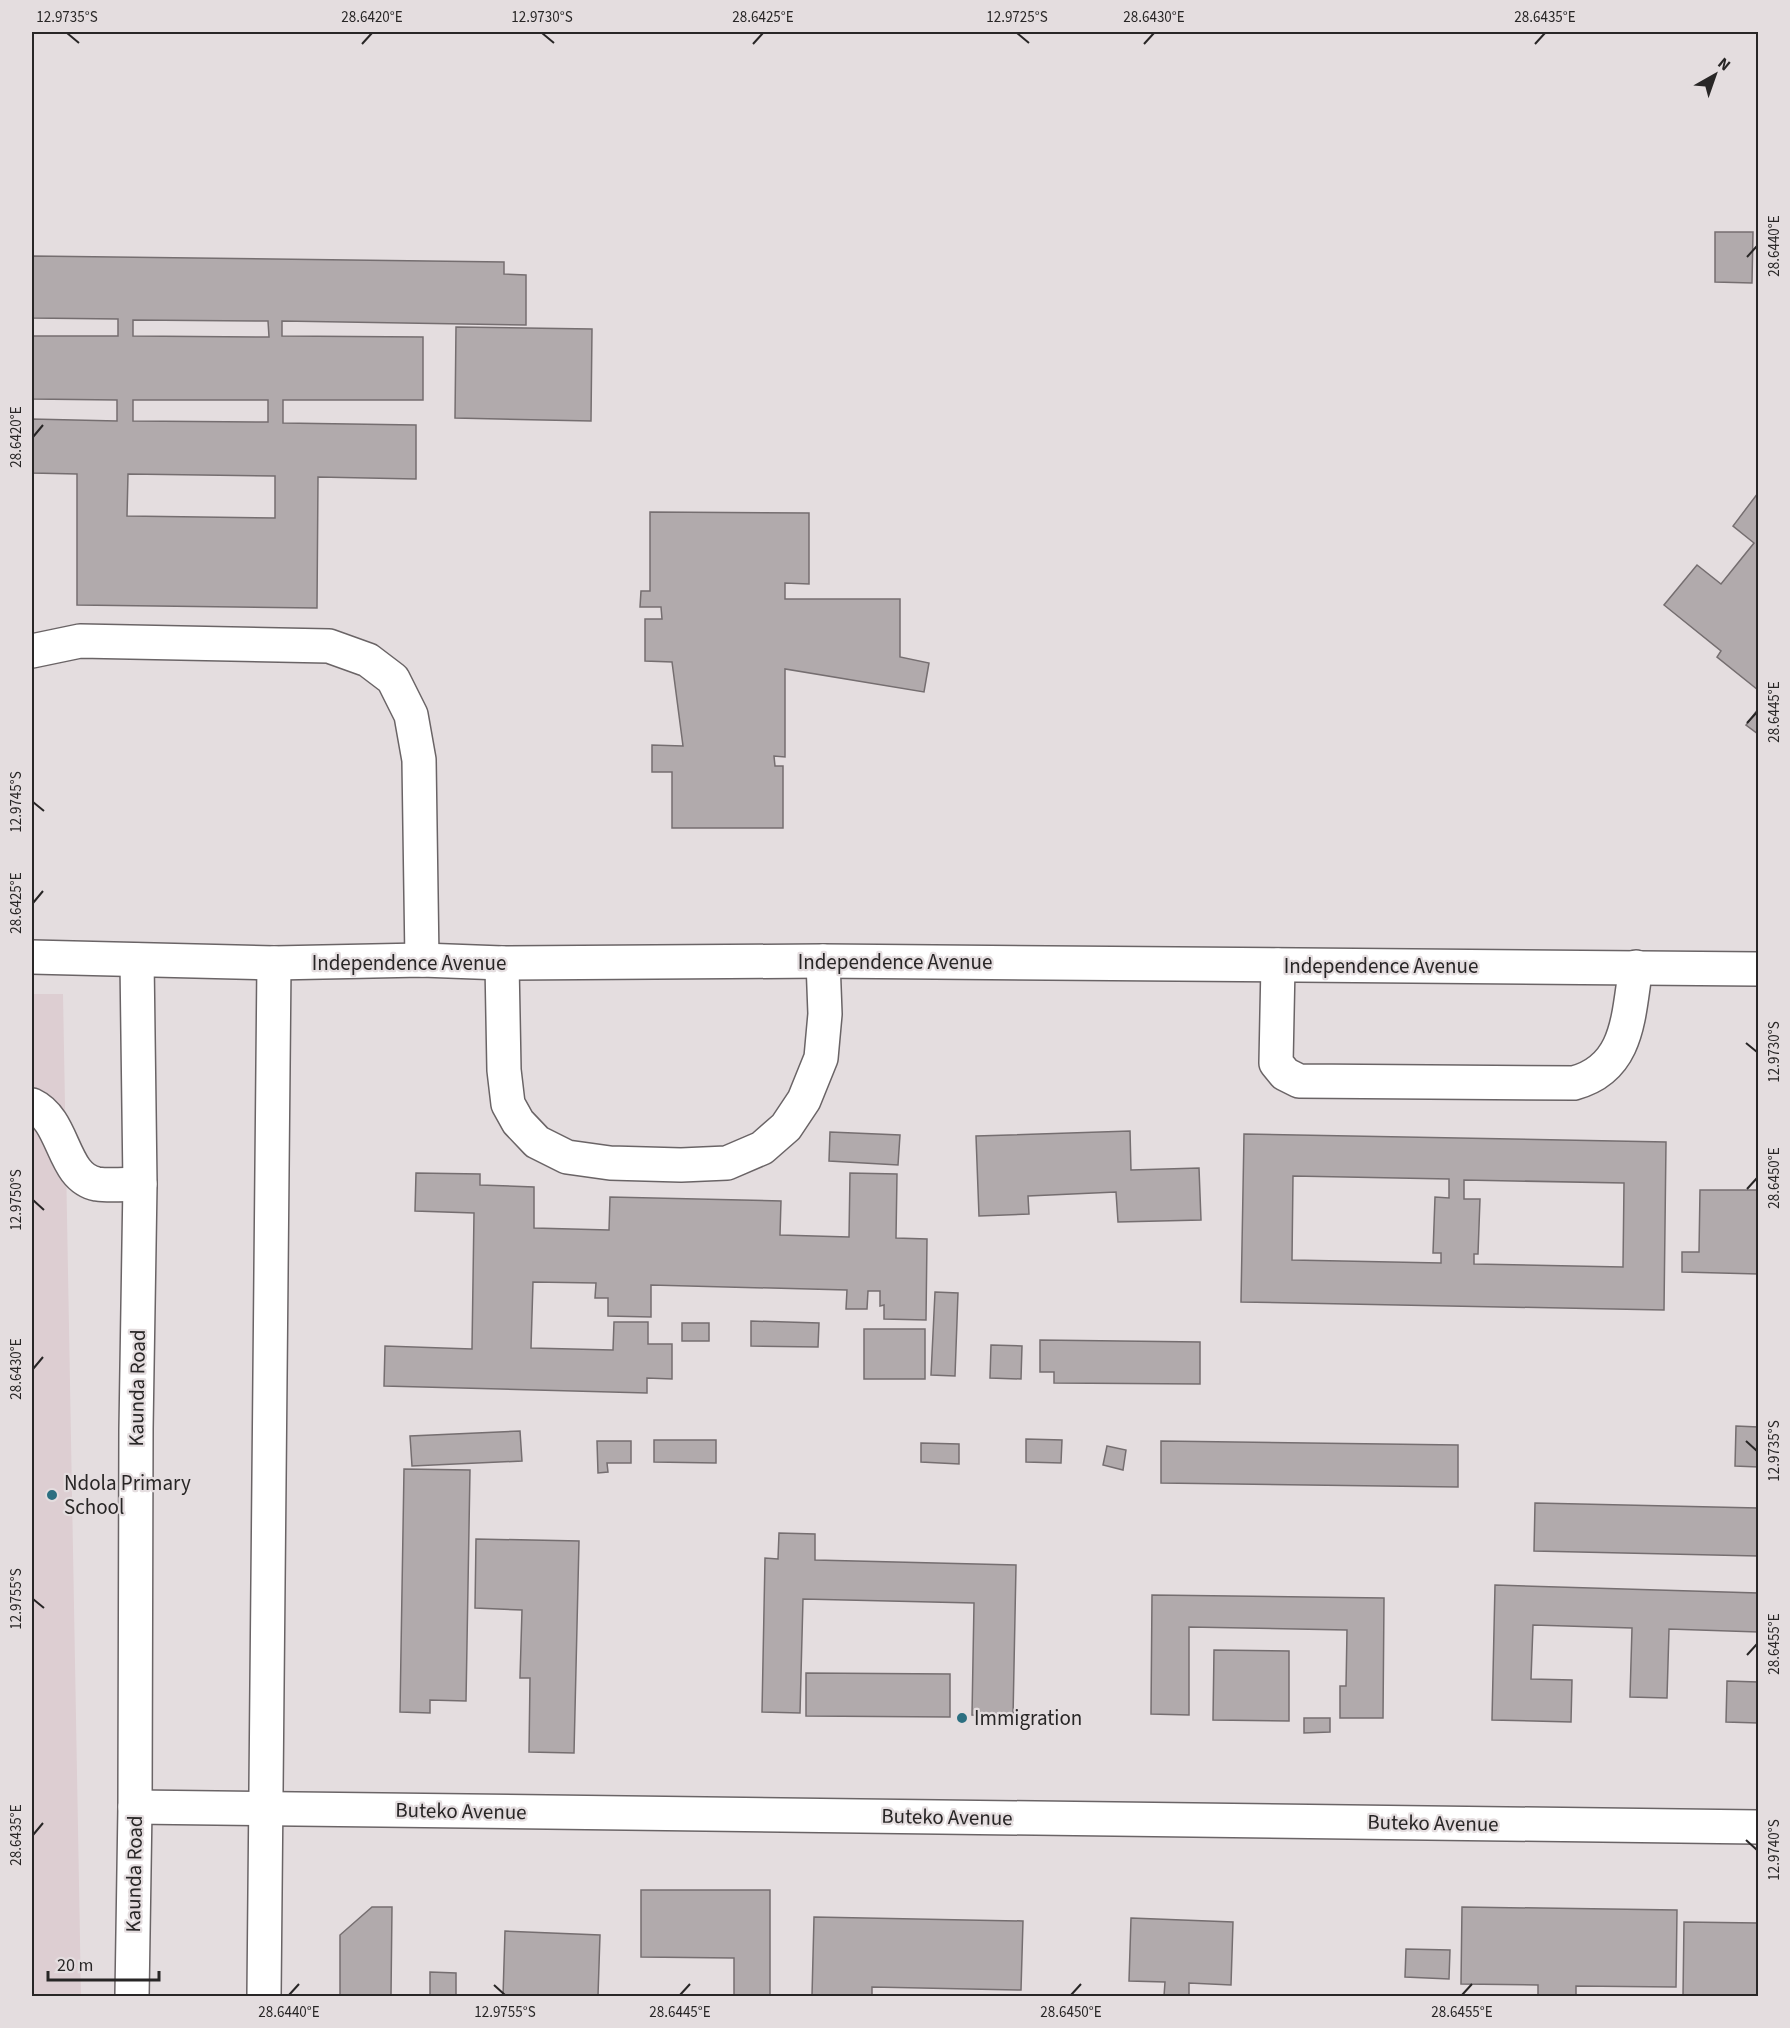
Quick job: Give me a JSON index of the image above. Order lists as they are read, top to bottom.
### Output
{
  "streets": {
    "street": ["Independence Avenue", "Kaunda Road", "Buteko Avenue"]
  },
  "crossings": [
    ["Independence Avenue", "Kaunda Road"],
    ["Kaunda Road", "Buteko Avenue"]
  ],
  "places": ["Ndola Primary School", "Immigration"],
  "scale_bar": "20 m",
  "north": "top right",
  "coordinates": [
    "12.9735°S",
    "28.6420°E",
    "12.9730°S",
    "28.6425°E",
    "12.9725°S",
    "28.6430°E",
    "28.6435°E",
    "28.6440°E",
    "28.6445°E",
    "12.9745°S",
    "28.6450°E",
    "12.9750°S",
    "12.9755°S",
    "28.6455°E",
    "12.9740°S"
  ]
}
